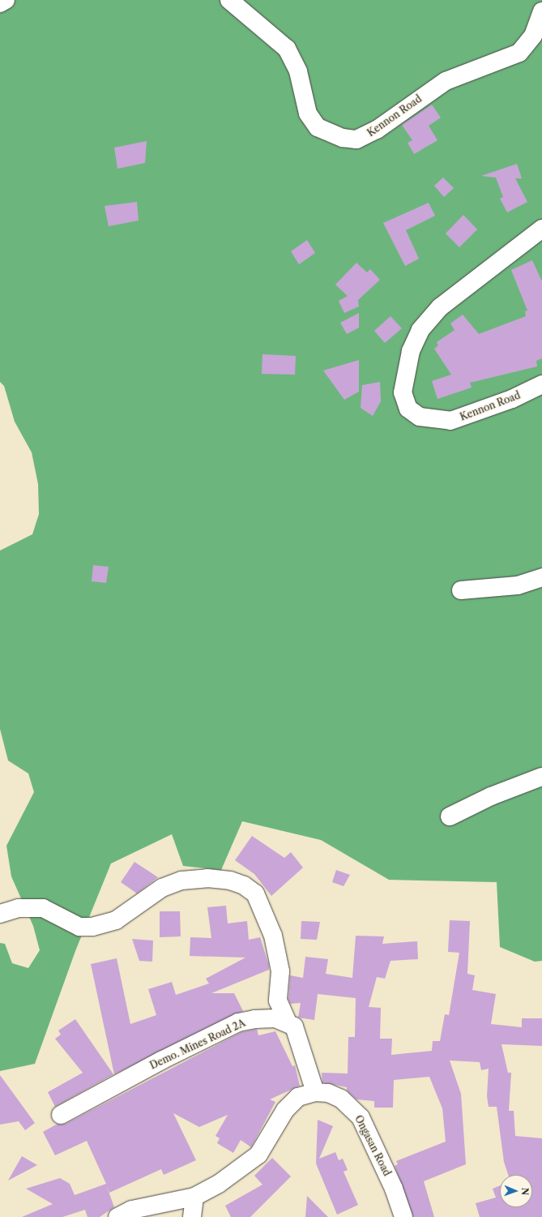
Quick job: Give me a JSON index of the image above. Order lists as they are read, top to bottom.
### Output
{
  "streets": {
    "main road": ["Kennon Road", "Demo. Mines Road 2A", "Ongasan Road"]
  },
  "north": "right"
}
